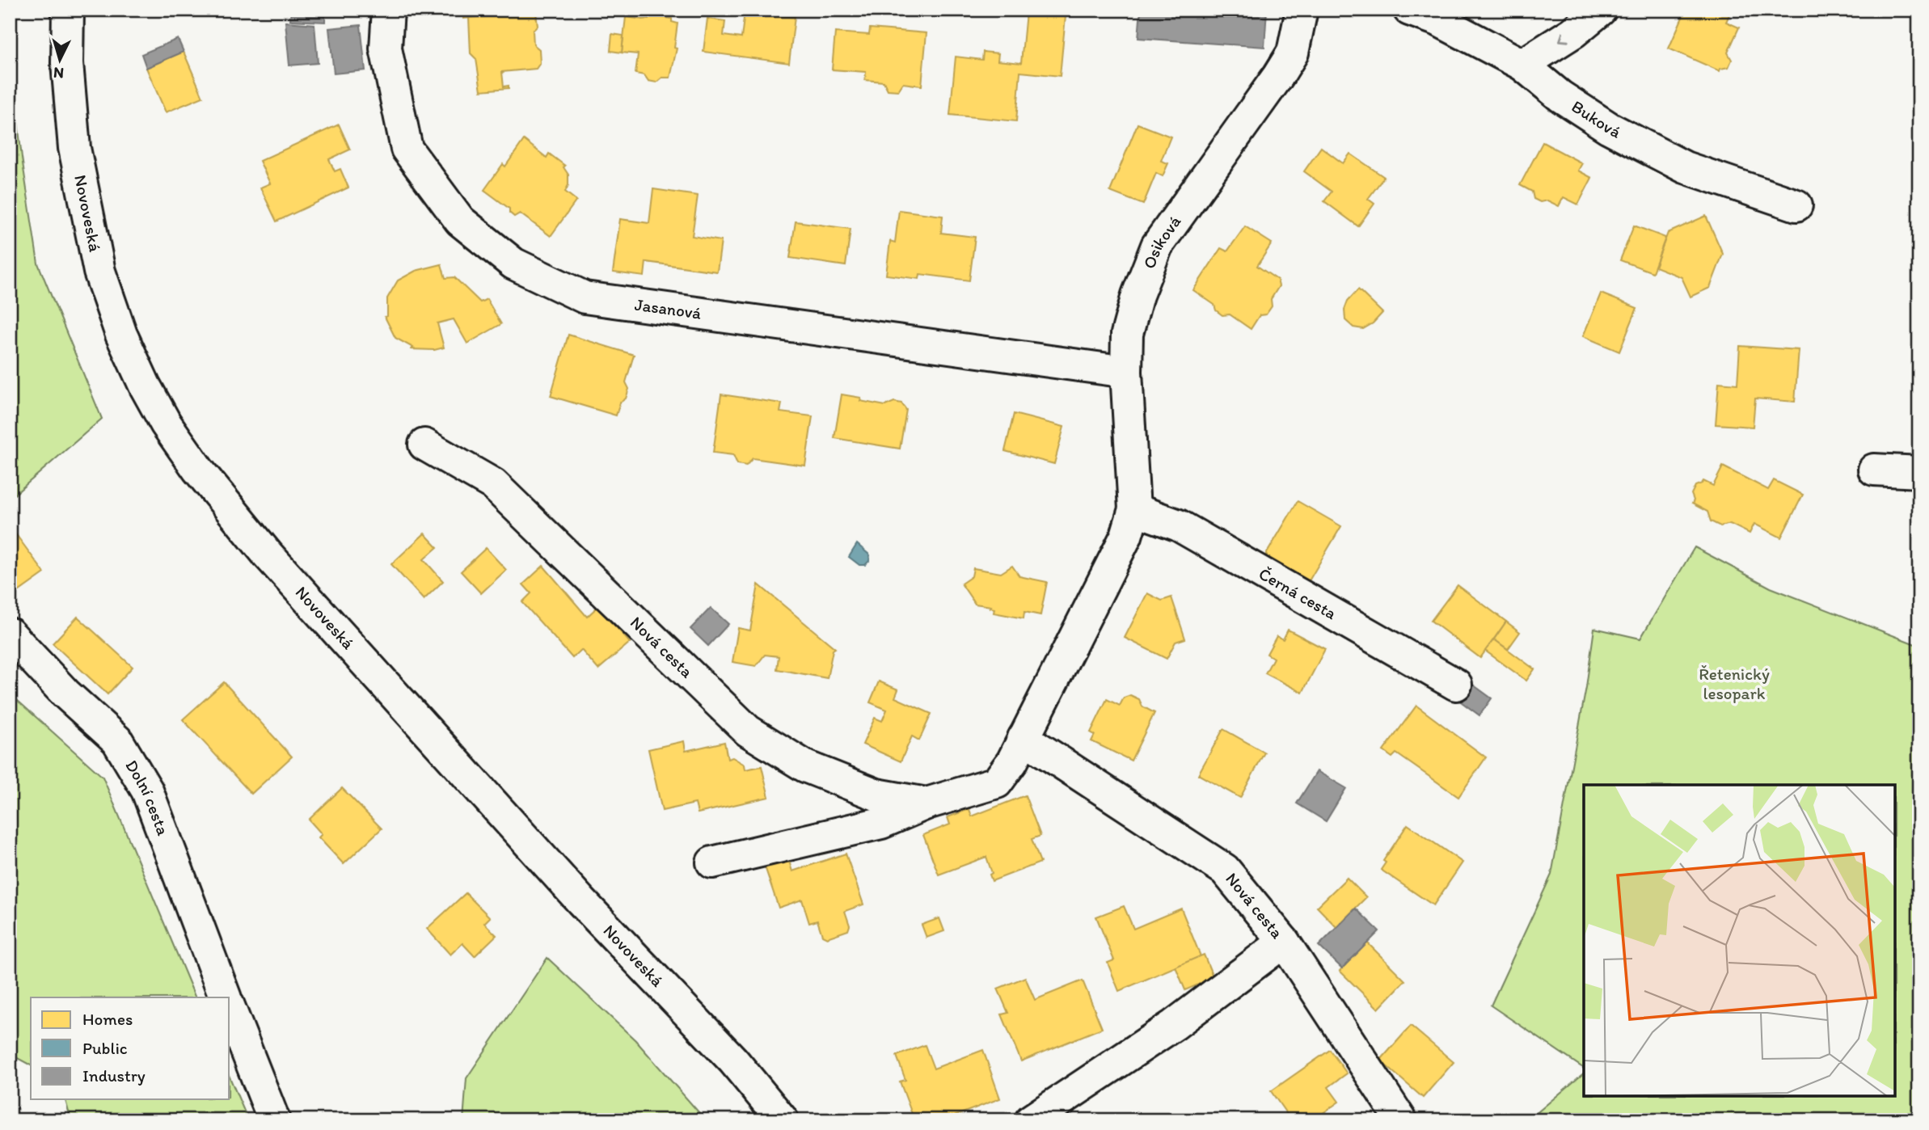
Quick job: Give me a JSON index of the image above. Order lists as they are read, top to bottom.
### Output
{
  "streets": {
    "street": [
      "Buková",
      "Novoveská",
      "Osiková",
      "Jasanová",
      "Černá cesta",
      "Nová cesta",
      "Dolní cesta"
    ]
  },
  "crossings": [
    ["Osiková", "Jasanová"],
    ["Osiková", "Černá cesta"],
    ["Osiková", "Nová cesta"],
    ["Černá cesta", "Nová cesta"]
  ],
  "parks": ["Řetenický lesopark"],
  "legend": ["Homes", "Public", "Industry"],
  "north": "bottom"
}
